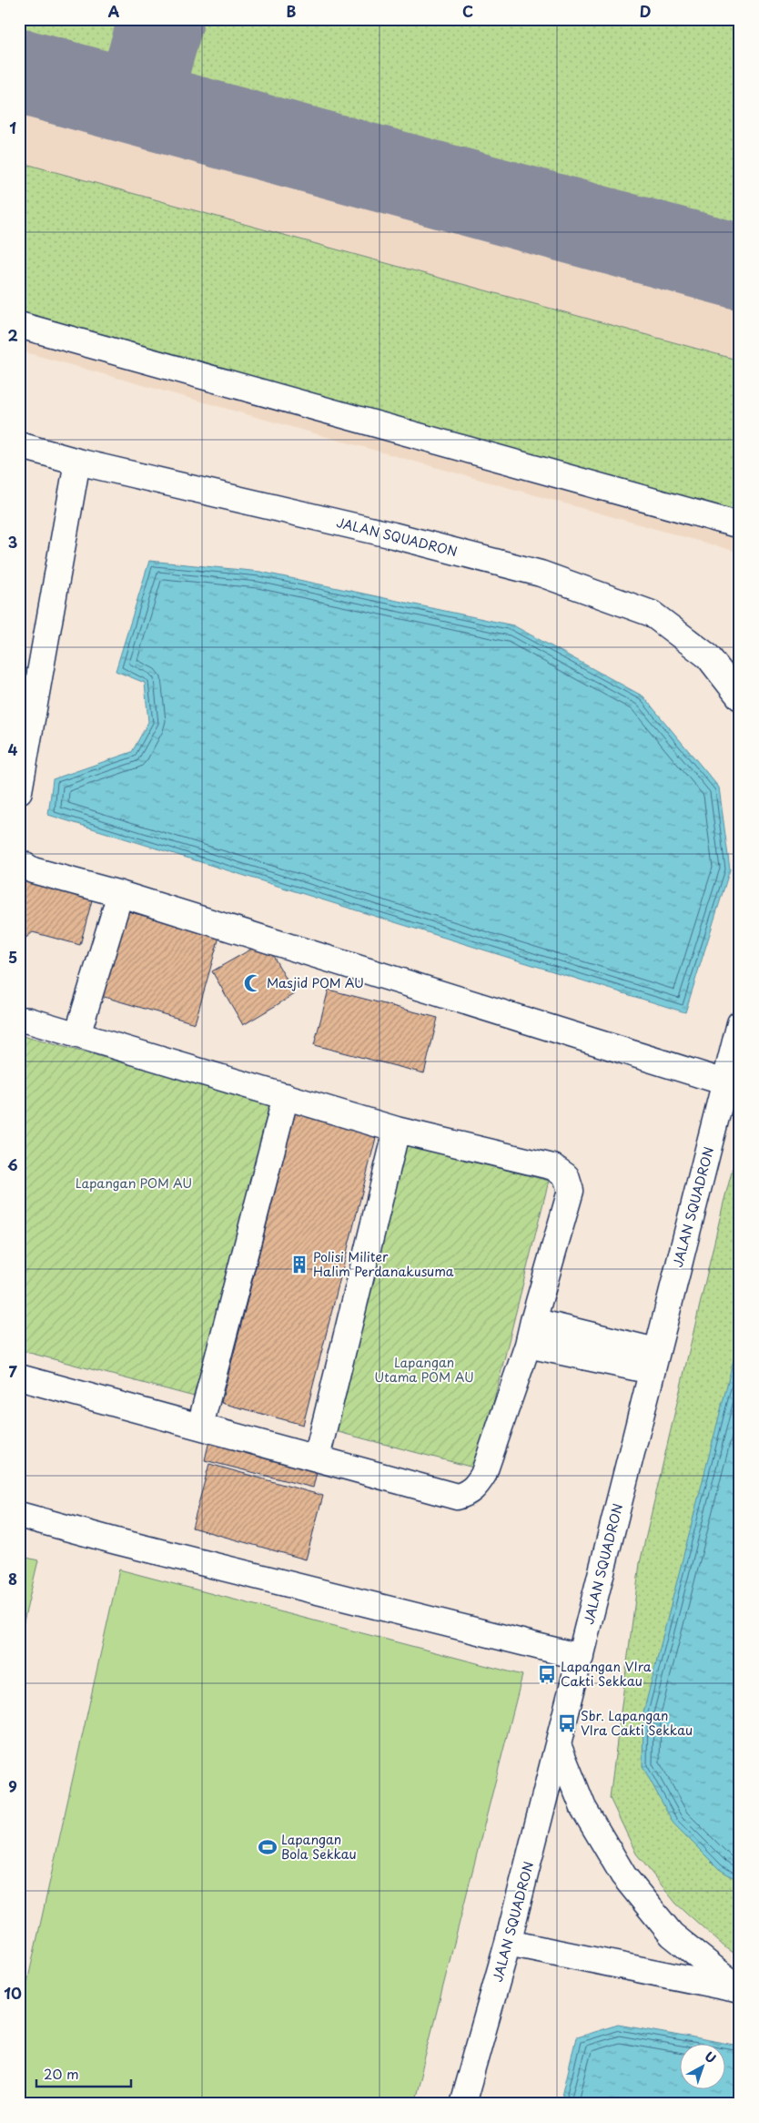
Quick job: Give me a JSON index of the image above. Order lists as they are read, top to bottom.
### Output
{
  "streets": {
    "lane": ["JALAN SQUADRON"]
  },
  "parks": ["Lapangan POM AU", "Lapangan Utama POM AU"],
  "places": {
    "mosque": ["Masjid POM AU"],
    "building": ["Polisi Militer Halim Perdanakusuma"],
    "bus stop": ["Lapangan VIra Cakti Sekkau", "Sbr. Lapangan VIra Cakti Sekkau"],
    "sports": ["Lapangan Bola Sekkau"]
  },
  "scale_bar": "20 m",
  "north": "top right",
  "grid": {
    "columns": [
      "A",
      "B",
      "C",
      "D"
    ],
    "rows": [
      "1",
      "2",
      "3",
      "4",
      "5",
      "6",
      "7",
      "8",
      "9",
      "10"
    ]
  }
}
